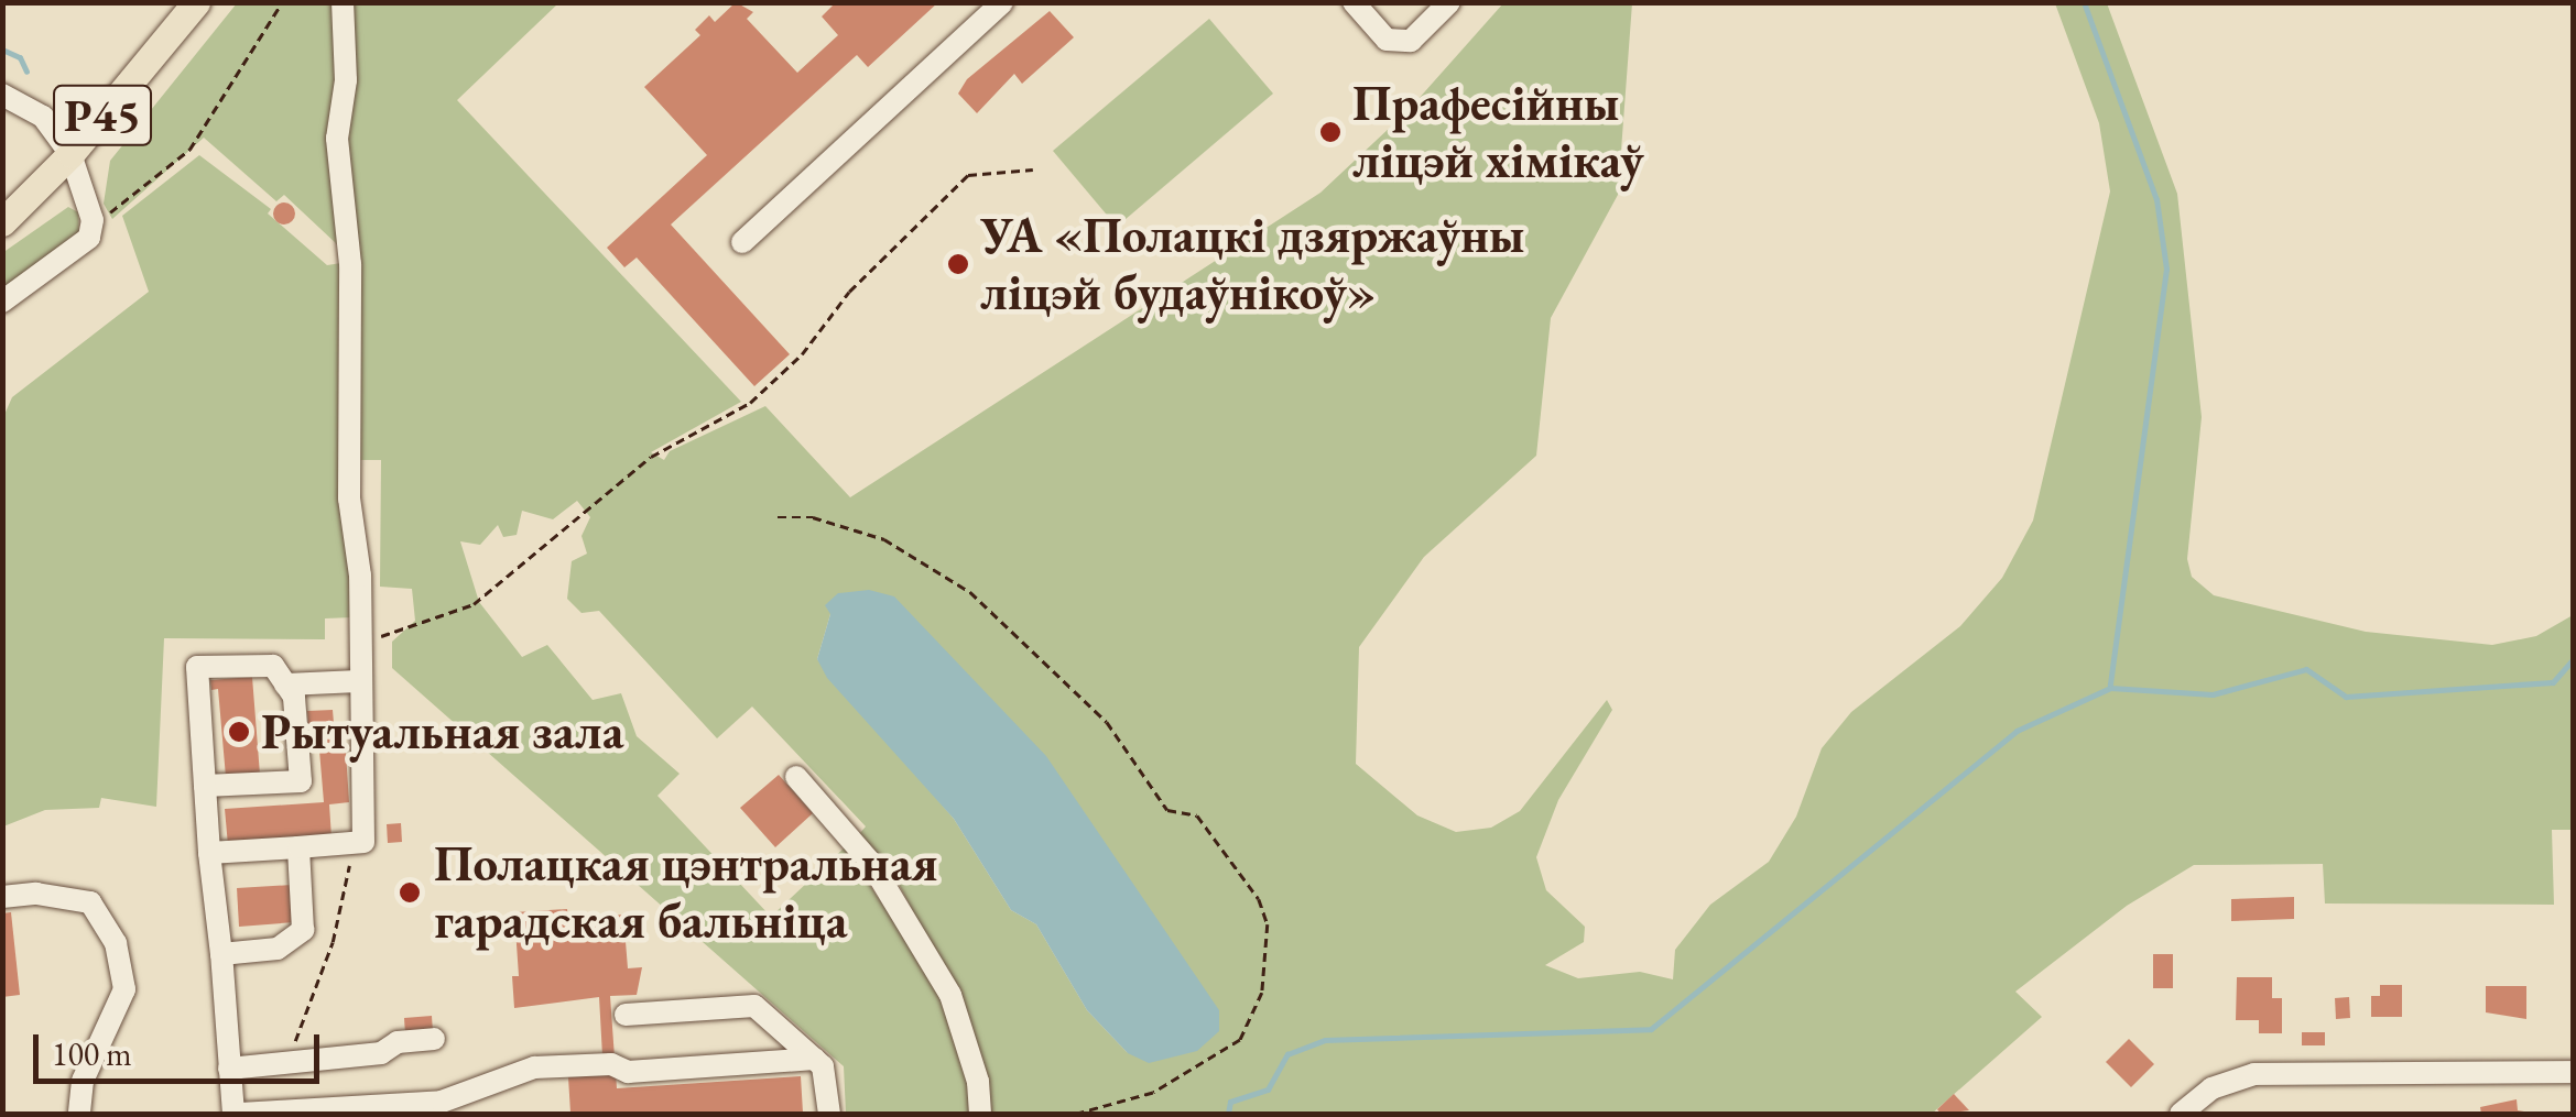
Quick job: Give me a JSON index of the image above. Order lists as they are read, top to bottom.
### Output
{
  "streets": {
    "main road": ["Р45"]
  },
  "places": [
    "Прафесійны ліцэй хімікаў",
    "УА «Полацкі дзяржаўны ліцэй будаўнікоў»",
    "Рытуальная зала",
    "Полацкая цэнтральная гарадская бальніца"
  ],
  "scale_bar": "100 m"
}
